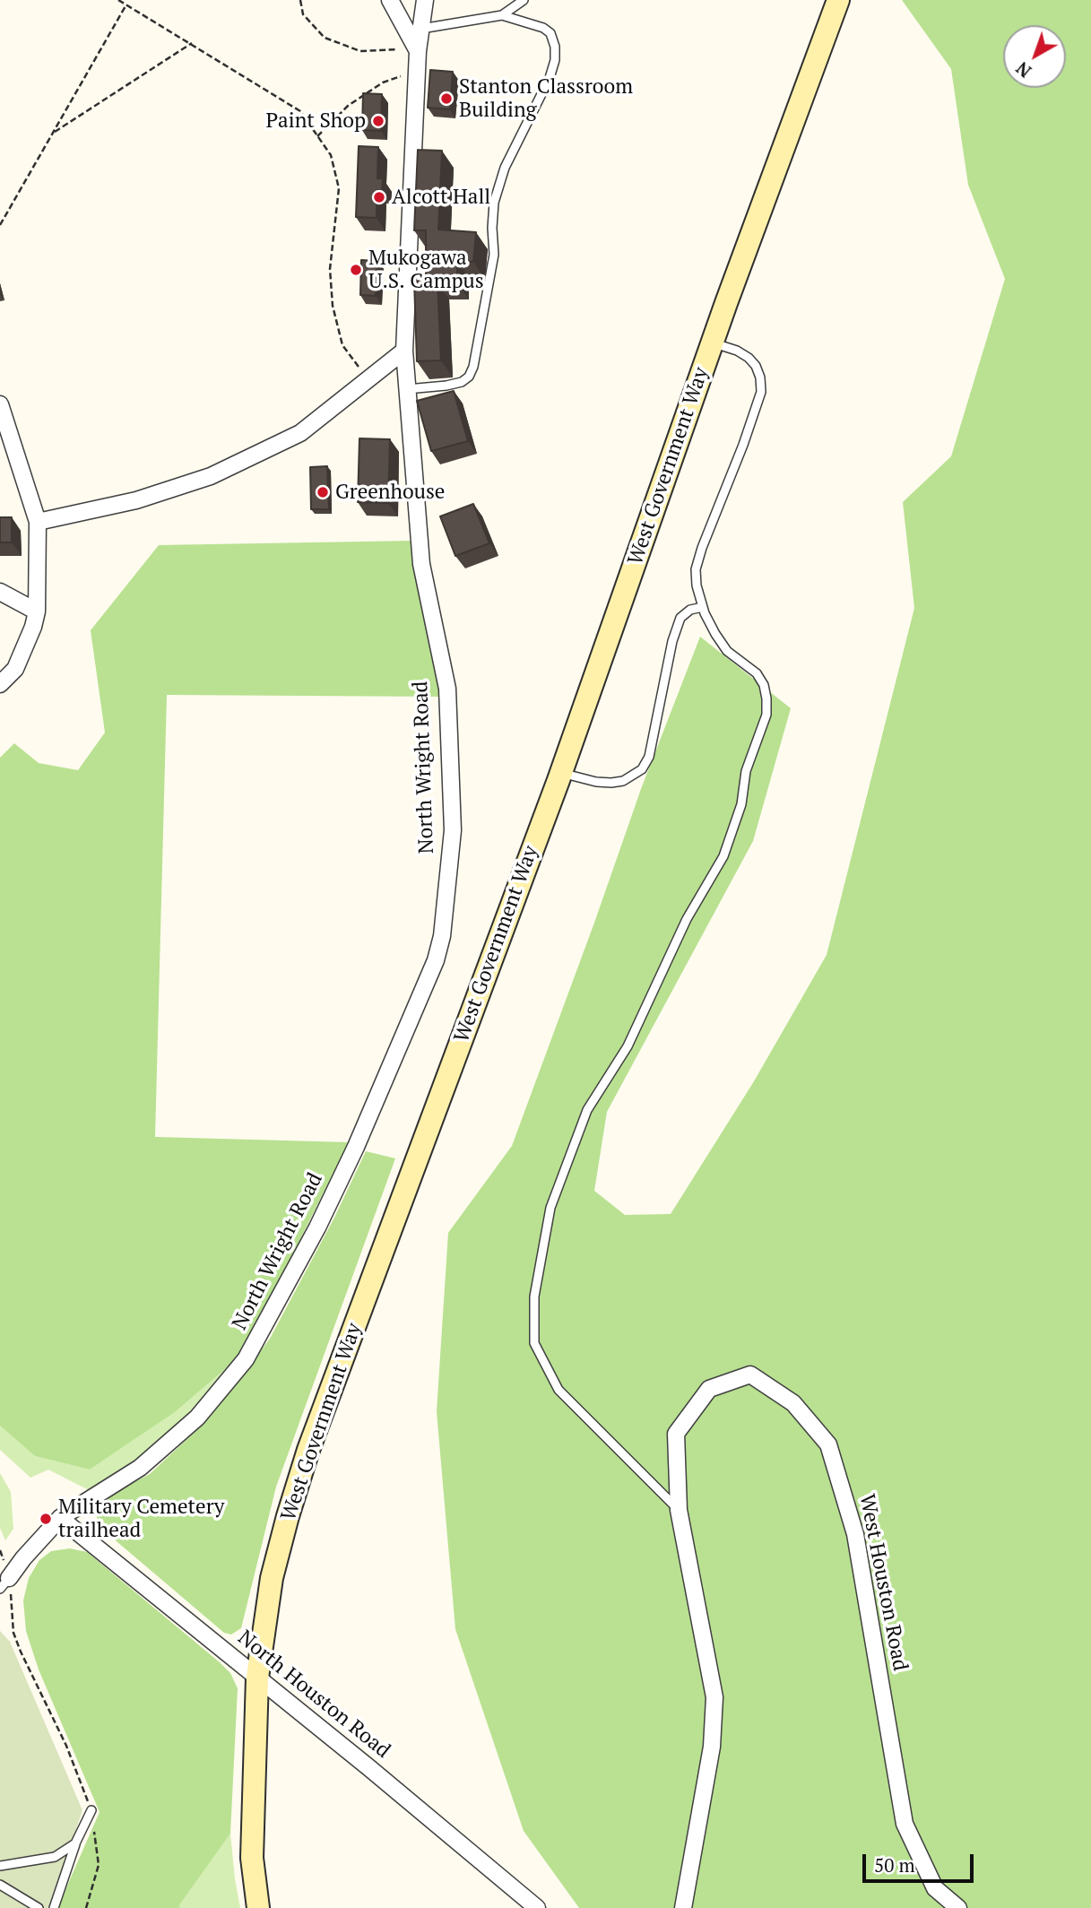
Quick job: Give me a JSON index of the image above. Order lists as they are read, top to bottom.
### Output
{
  "streets": {
    "main road": ["West Government Way"],
    "street": ["North Wright Road", "West Houston Road", "North Houston Road"]
  },
  "crossings": [
    ["West Government Way", "North Houston Road"],
    ["North Wright Road", "North Houston Road"]
  ],
  "places": [
    "Stanton Classroom Building",
    "Paint Shop",
    "Alcott Hall",
    "Mukogawa U.S. Campus",
    "Greenhouse",
    "Military Cemetery trailhead"
  ],
  "scale_bar": "50 m",
  "north": "bottom left"
}
